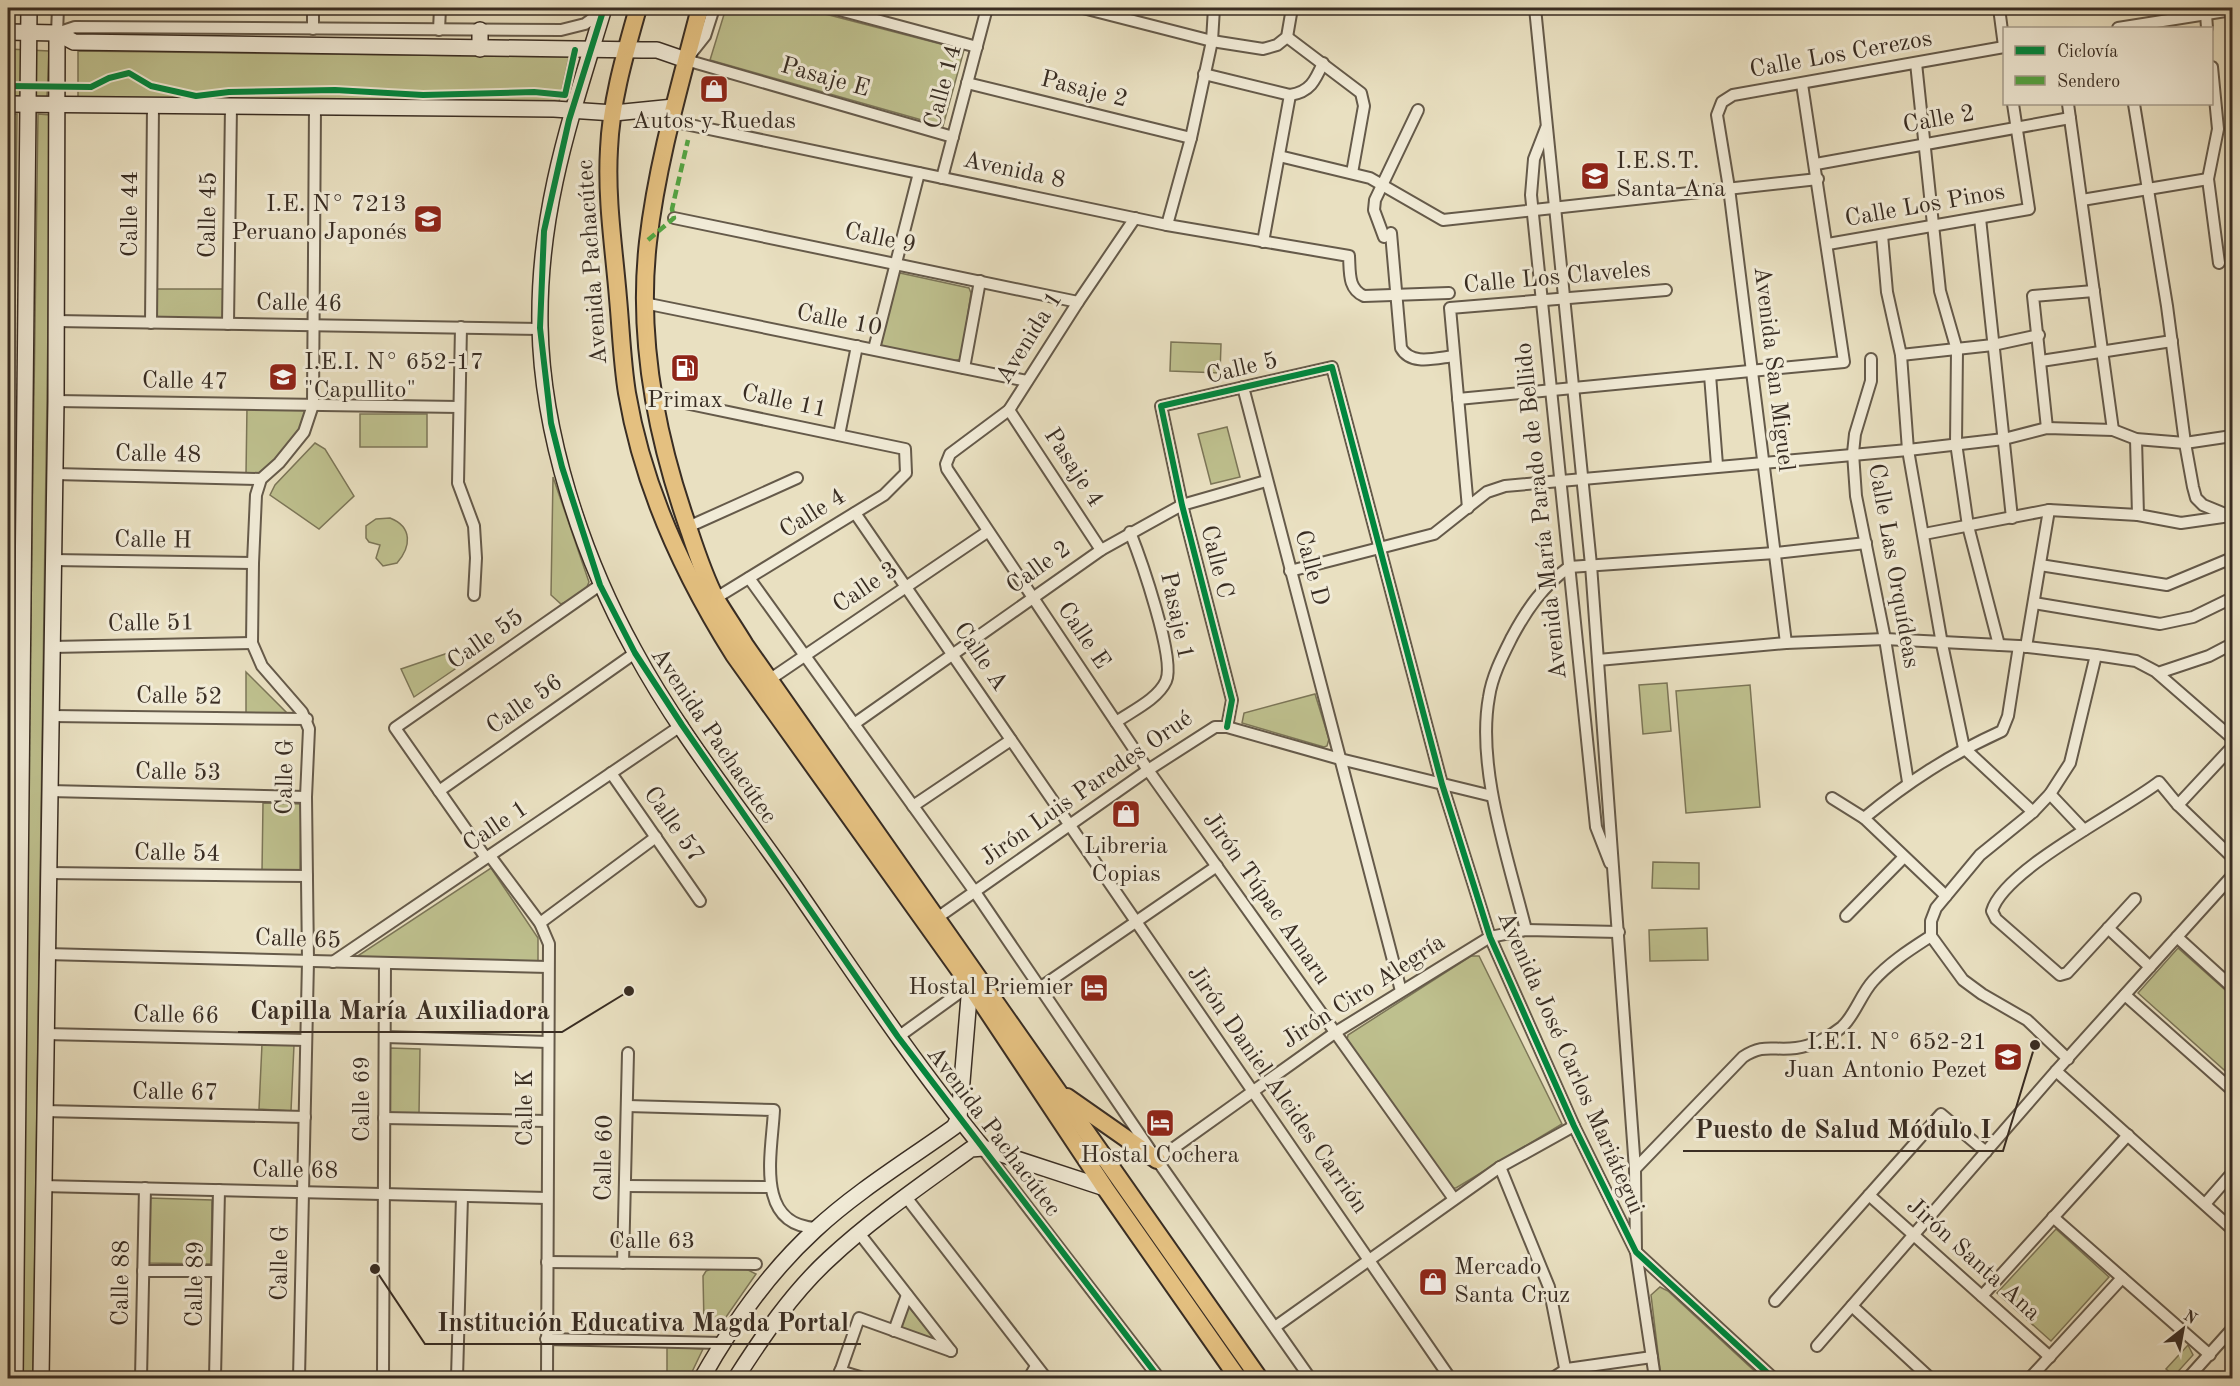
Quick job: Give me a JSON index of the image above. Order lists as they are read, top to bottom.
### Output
{
  "streets": {
    "main road": ["Avenida Pachacútec"],
    "street": [
      "Calle Los Cerezos",
      "Pasaje E",
      "Calle 14",
      "Pasaje 2",
      "Calle 2",
      "Avenida 8",
      "Calle Los Pinos",
      "Calle 44",
      "Calle 45",
      "Calle 9",
      "Calle Los Claveles",
      "Calle 46",
      "Calle 10",
      "Avenida 1",
      "Calle 5",
      "Avenida San Miguel",
      "Calle 47",
      "Calle 11",
      "Calle 48",
      "Pasaje 4",
      "Avenida María Parado de Bellido",
      "Calle 4",
      "Calle H",
      "Calle C",
      "Calle Las Orquídeas",
      "Calle D",
      "Calle 3",
      "Pasaje 1",
      "Calle 51",
      "Calle E",
      "Calle 55",
      "Calle A",
      "Calle 52",
      "Calle 56",
      "Calle 53",
      "Calle G",
      "Jirón Luis Paredes Orué",
      "Calle 57",
      "Calle 1",
      "Calle 54",
      "Jirón Túpac Amaru",
      "Calle 65",
      "Jirón Ciro Alegría",
      "Calle 66",
      "Avenida José Carlos Mariátegui",
      "Jirón Daniel Alcides Carrión",
      "Calle 67",
      "Calle 69",
      "Calle K",
      "Calle 60",
      "Calle 68",
      "Calle 63",
      "Jirón Santa Ana",
      "Calle 88",
      "Calle 89"
    ]
  },
  "crossings": [
    ["Calle Los Cerezos", "Avenida San Miguel"],
    ["Pasaje E", "Calle 14"],
    ["Pasaje E", "Avenida Pachacútec"],
    ["Calle 14", "Pasaje 2"],
    ["Calle 14", "Avenida 8"],
    ["Calle 2", "Calle Los Pinos"],
    ["Calle 2", "Pasaje 4"],
    ["Calle 2", "Calle C"],
    ["Calle 2", "Calle D"],
    ["Calle 2", "Pasaje 1"],
    ["Calle 2", "Calle E"],
    ["Calle 2", "Calle A"],
    ["Avenida 8", "Avenida Pachacútec"],
    ["Avenida 8", "Avenida 1"],
    ["Calle 44", "Calle 46"],
    ["Calle 45", "Calle 46"],
    ["Calle 9", "Avenida 1"],
    ["Avenida Pachacútec", "Calle 46"],
    ["Avenida Pachacútec", "Calle 10"],
    ["Avenida Pachacútec", "Calle 11"],
    ["Avenida Pachacútec", "Calle 4"],
    ["Avenida Pachacútec", "Calle 3"],
    ["Avenida Pachacútec", "Calle 55"],
    ["Avenida Pachacútec", "Calle 56"],
    ["Avenida Pachacútec", "Jirón Luis Paredes Orué"],
    ["Avenida Pachacútec", "Calle 1"],
    ["Calle Los Claveles", "Avenida María Parado de Bellido"],
    ["Calle 10", "Avenida 1"],
    ["Avenida 1", "Pasaje 4"],
    ["Avenida 1", "Calle E"],
    ["Calle 5", "Calle C"],
    ["Calle 5", "Calle D"],
    ["Calle 5", "Avenida José Carlos Mariátegui"],
    ["Calle 11", "Calle 4"],
    ["Calle 48", "Calle G"],
    ["Avenida María Parado de Bellido", "Jirón Ciro Alegría"],
    ["Avenida María Parado de Bellido", "Avenida José Carlos Mariátegui"],
    ["Calle 4", "Calle A"],
    ["Calle H", "Calle G"],
    ["Calle C", "Jirón Luis Paredes Orué"],
    ["Calle D", "Jirón Luis Paredes Orué"],
    ["Calle D", "Jirón Ciro Alegría"],
    ["Calle 3", "Calle E"],
    ["Calle 3", "Calle A"],
    ["Pasaje 1", "Calle E"],
    ["Calle 51", "Calle G"],
    ["Calle E", "Jirón Luis Paredes Orué"],
    ["Calle E", "Jirón Túpac Amaru"],
    ["Calle 55", "Calle 56"],
    ["Calle A", "Jirón Luis Paredes Orué"],
    ["Calle A", "Jirón Daniel Alcides Carrión"],
    ["Calle 52", "Calle G"],
    ["Calle 53", "Calle G"],
    ["Calle G", "Calle 54"],
    ["Calle G", "Calle 65"],
    ["Calle G", "Calle 66"],
    ["Calle G", "Calle 67"],
    ["Calle G", "Calle 68"],
    ["Jirón Luis Paredes Orué", "Jirón Túpac Amaru"],
    ["Jirón Luis Paredes Orué", "Avenida José Carlos Mariátegui"],
    ["Jirón Luis Paredes Orué", "Jirón Daniel Alcides Carrión"],
    ["Calle 57", "Calle 1"],
    ["Calle 1", "Calle 65"],
    ["Calle 1", "Calle K"],
    ["Jirón Túpac Amaru", "Jirón Ciro Alegría"],
    ["Calle 65", "Calle 69"],
    ["Calle 65", "Calle K"],
    ["Jirón Ciro Alegría", "Avenida José Carlos Mariátegui"],
    ["Jirón Ciro Alegría", "Jirón Daniel Alcides Carrión"],
    ["Calle 69", "Calle 68"],
    ["Calle K", "Calle 68"],
    ["Calle K", "Calle 63"],
    ["Calle 60", "Calle 63"],
    ["Calle 68", "Calle 88"],
    ["Calle 68", "Calle 89"]
  ],
  "places": {
    "shop": ["Autos y Ruedas", "Libreria Copias", "Mercado Santa Cruz"],
    "school or university": [
      "I.E.S.T. Santa Ana",
      "I.E. N° 7213 Peruano Japonés",
      "I.E.I. N° 652-17 \"Capullito\"",
      "I.E.I. N° 652-21 Juan Antonio Pezet"
    ],
    "fuel station": ["Primax"],
    "hotel": ["Hostal Priemier", "Hostal Cochera"],
    "other": ["Capilla María Auxiliadora", "Puesto de Salud Módulo I", "Institución Educativa Magda Portal"]
  },
  "legend": ["Ciclovía", "Sendero"],
  "north": "top right"
}
